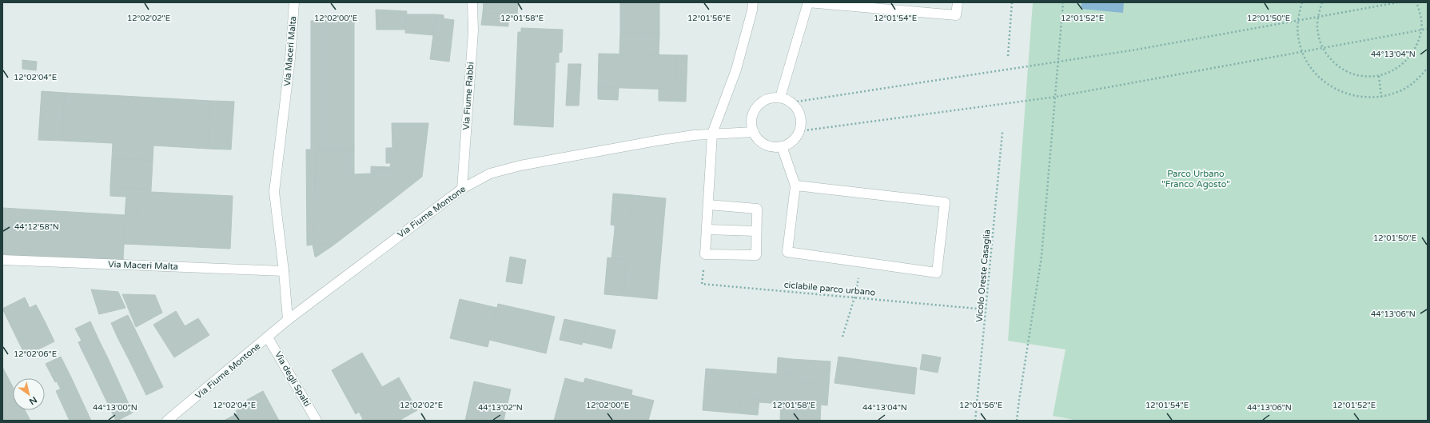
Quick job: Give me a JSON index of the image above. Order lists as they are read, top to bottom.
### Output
{
  "streets": {
    "street": [
      "Via Maceri Malta",
      "Via Fiume Rabbi",
      "Via Fiume Montone",
      "Via degli Spalti"
    ],
    "path": ["Vicolo Oreste Casaglia", "ciclabile parco urbano"]
  },
  "crossings": [
    ["Via Maceri Malta", "Via Fiume Montone"],
    ["Via Fiume Rabbi", "Via Fiume Montone"],
    ["Via Fiume Montone", "Via degli Spalti"],
    ["Vicolo Oreste Casaglia", "ciclabile parco urbano"]
  ],
  "parks": ["Parco Urbano \"Franco Agosto\""],
  "north": "bottom right",
  "coordinates": [
    "12°02'02\"E",
    "12°02'00\"E",
    "12°01'58\"E",
    "12°01'56\"E",
    "12°01'54\"E",
    "12°01'52\"E",
    "12°01'50\"E",
    "44°13'04\"N",
    "12°02'04\"E",
    "44°12'58\"N",
    "44°13'06\"N",
    "12°02'06\"E",
    "44°13'00\"N",
    "44°13'02\"N"
  ]
}
